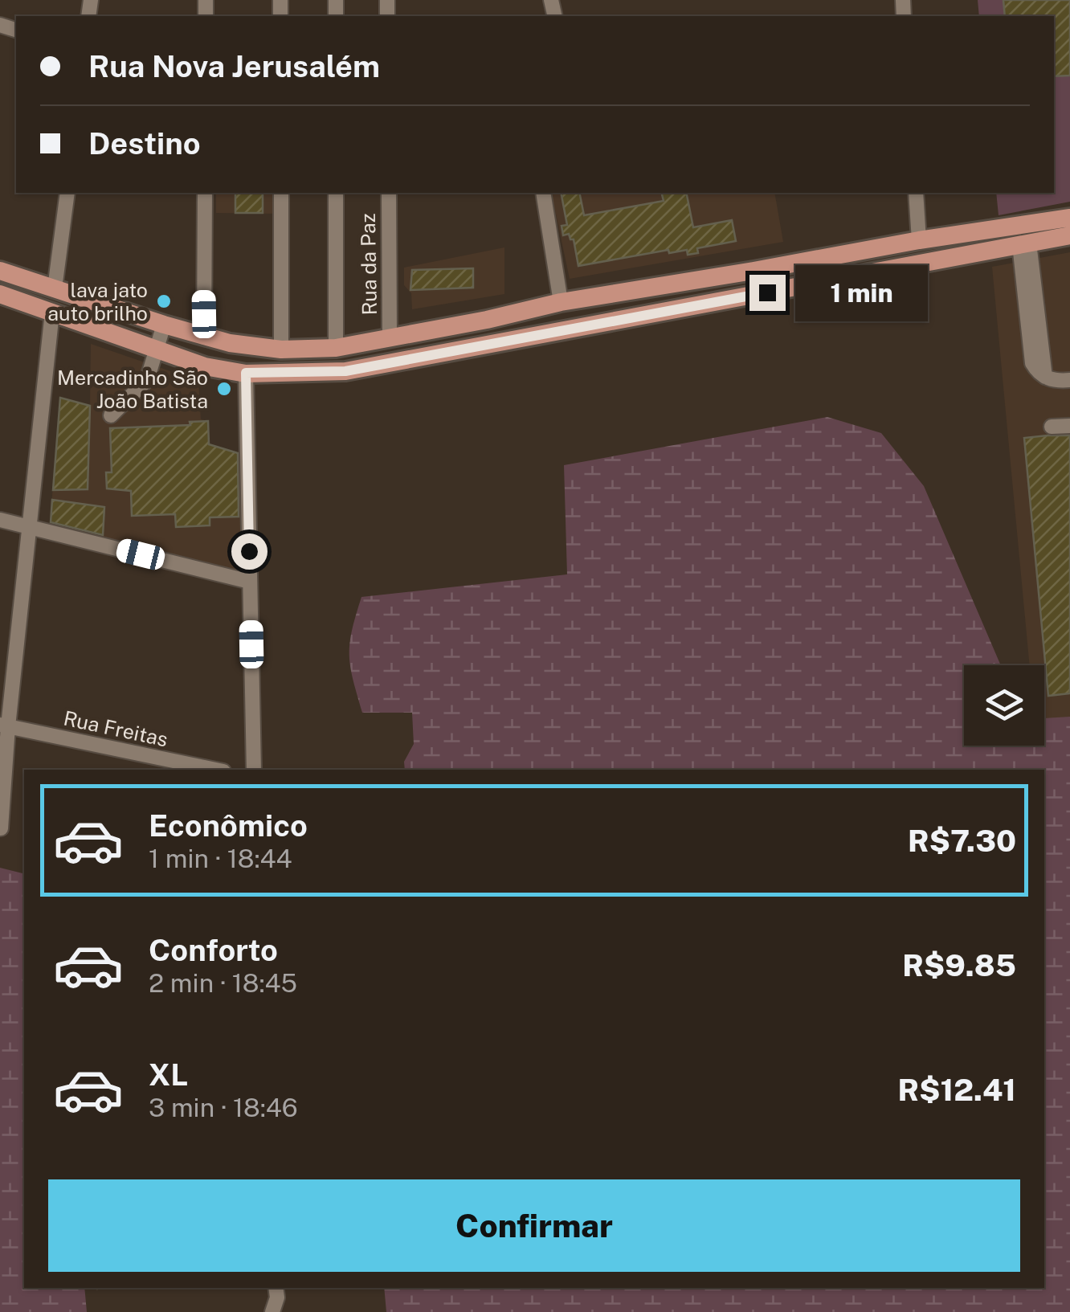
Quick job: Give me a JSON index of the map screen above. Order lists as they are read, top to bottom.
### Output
{
  "streets": {
    "street": ["Rua da Paz", "Rua Freitas"]
  },
  "places": ["lava jato auto brilho", "Mercadinho São João Batista"],
  "page": {
    "banner": ["Rua Nova Jerusalém", "Destino"],
    "bubble": "1 min",
    "list": [
      {
        "name": "Econômico",
        "note": "1 min · 18:44",
        "value": "R$7.30"
      },
      {
        "name": "Conforto",
        "note": "2 min · 18:45",
        "value": "R$9.85"
      },
      {
        "name": "XL",
        "note": "3 min · 18:46",
        "value": "R$12.41"
      }
    ],
    "buttons": "Confirmar"
  }
}
